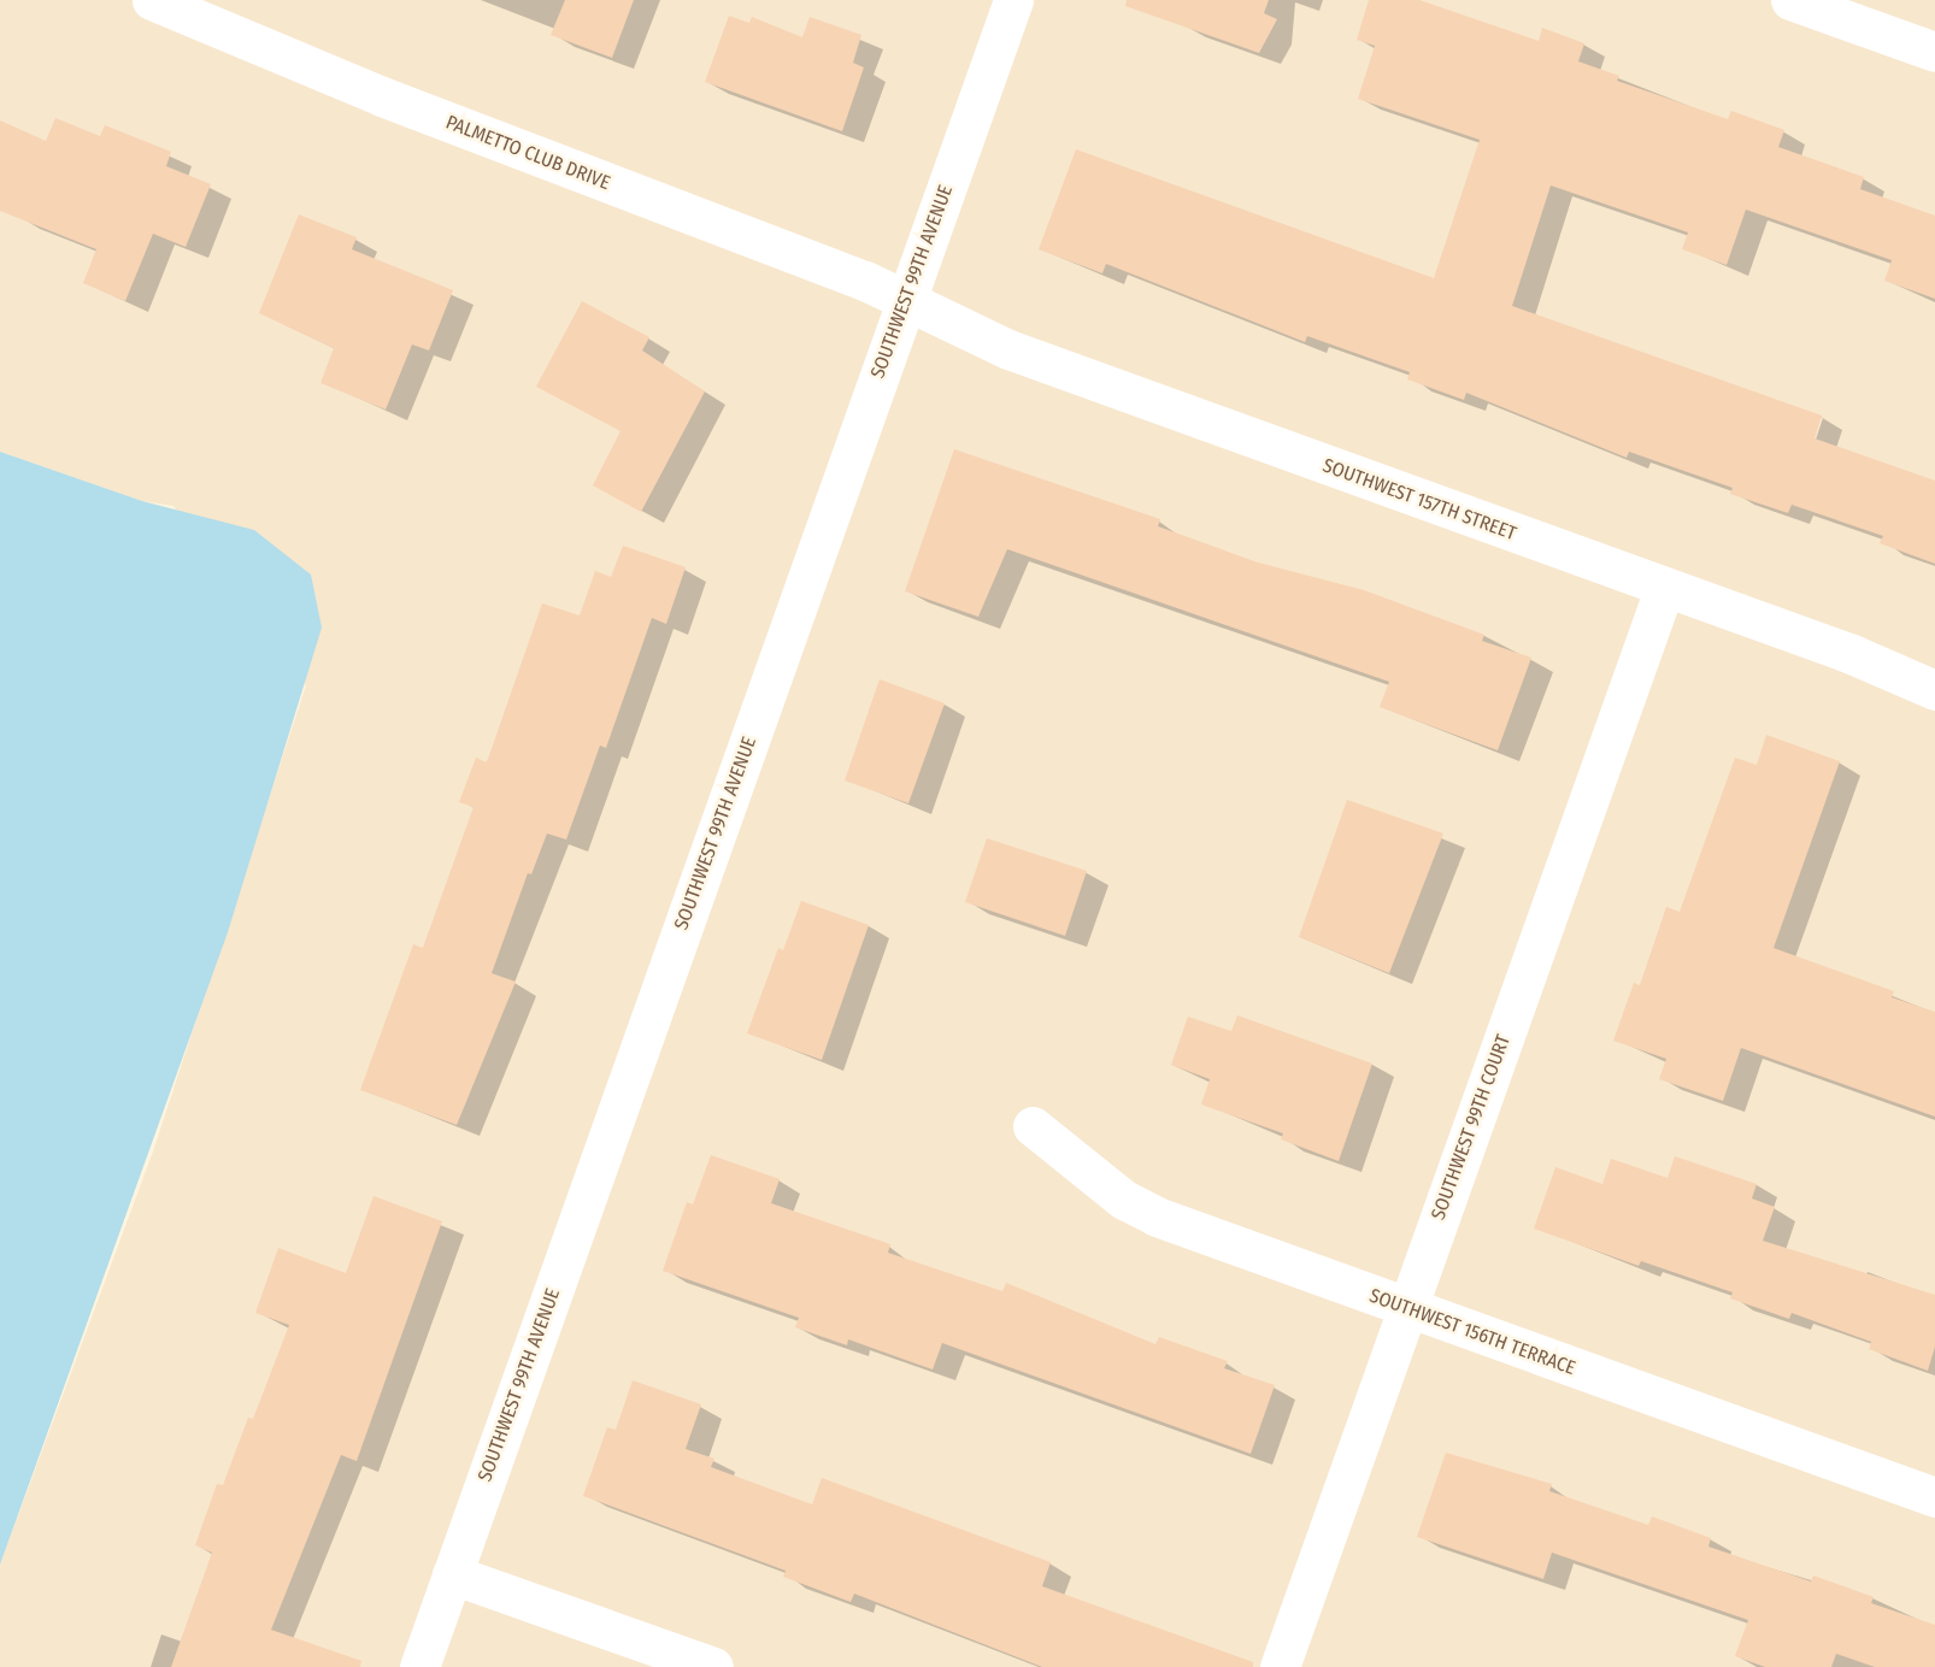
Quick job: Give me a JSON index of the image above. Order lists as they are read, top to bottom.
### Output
{
  "streets": {
    "street": [
      "PALMETTO CLUB DRIVE",
      "SOUTHWEST 99TH AVENUE",
      "SOUTHWEST 157TH STREET",
      "SOUTHWEST 99TH COURT",
      "SOUTHWEST 156TH TERRACE"
    ]
  },
  "crossings": [
    ["PALMETTO CLUB DRIVE", "SOUTHWEST 99TH AVENUE"],
    ["PALMETTO CLUB DRIVE", "SOUTHWEST 157TH STREET"],
    ["SOUTHWEST 99TH AVENUE", "SOUTHWEST 157TH STREET"],
    ["SOUTHWEST 157TH STREET", "SOUTHWEST 99TH COURT"],
    ["SOUTHWEST 99TH COURT", "SOUTHWEST 156TH TERRACE"]
  ]
}
